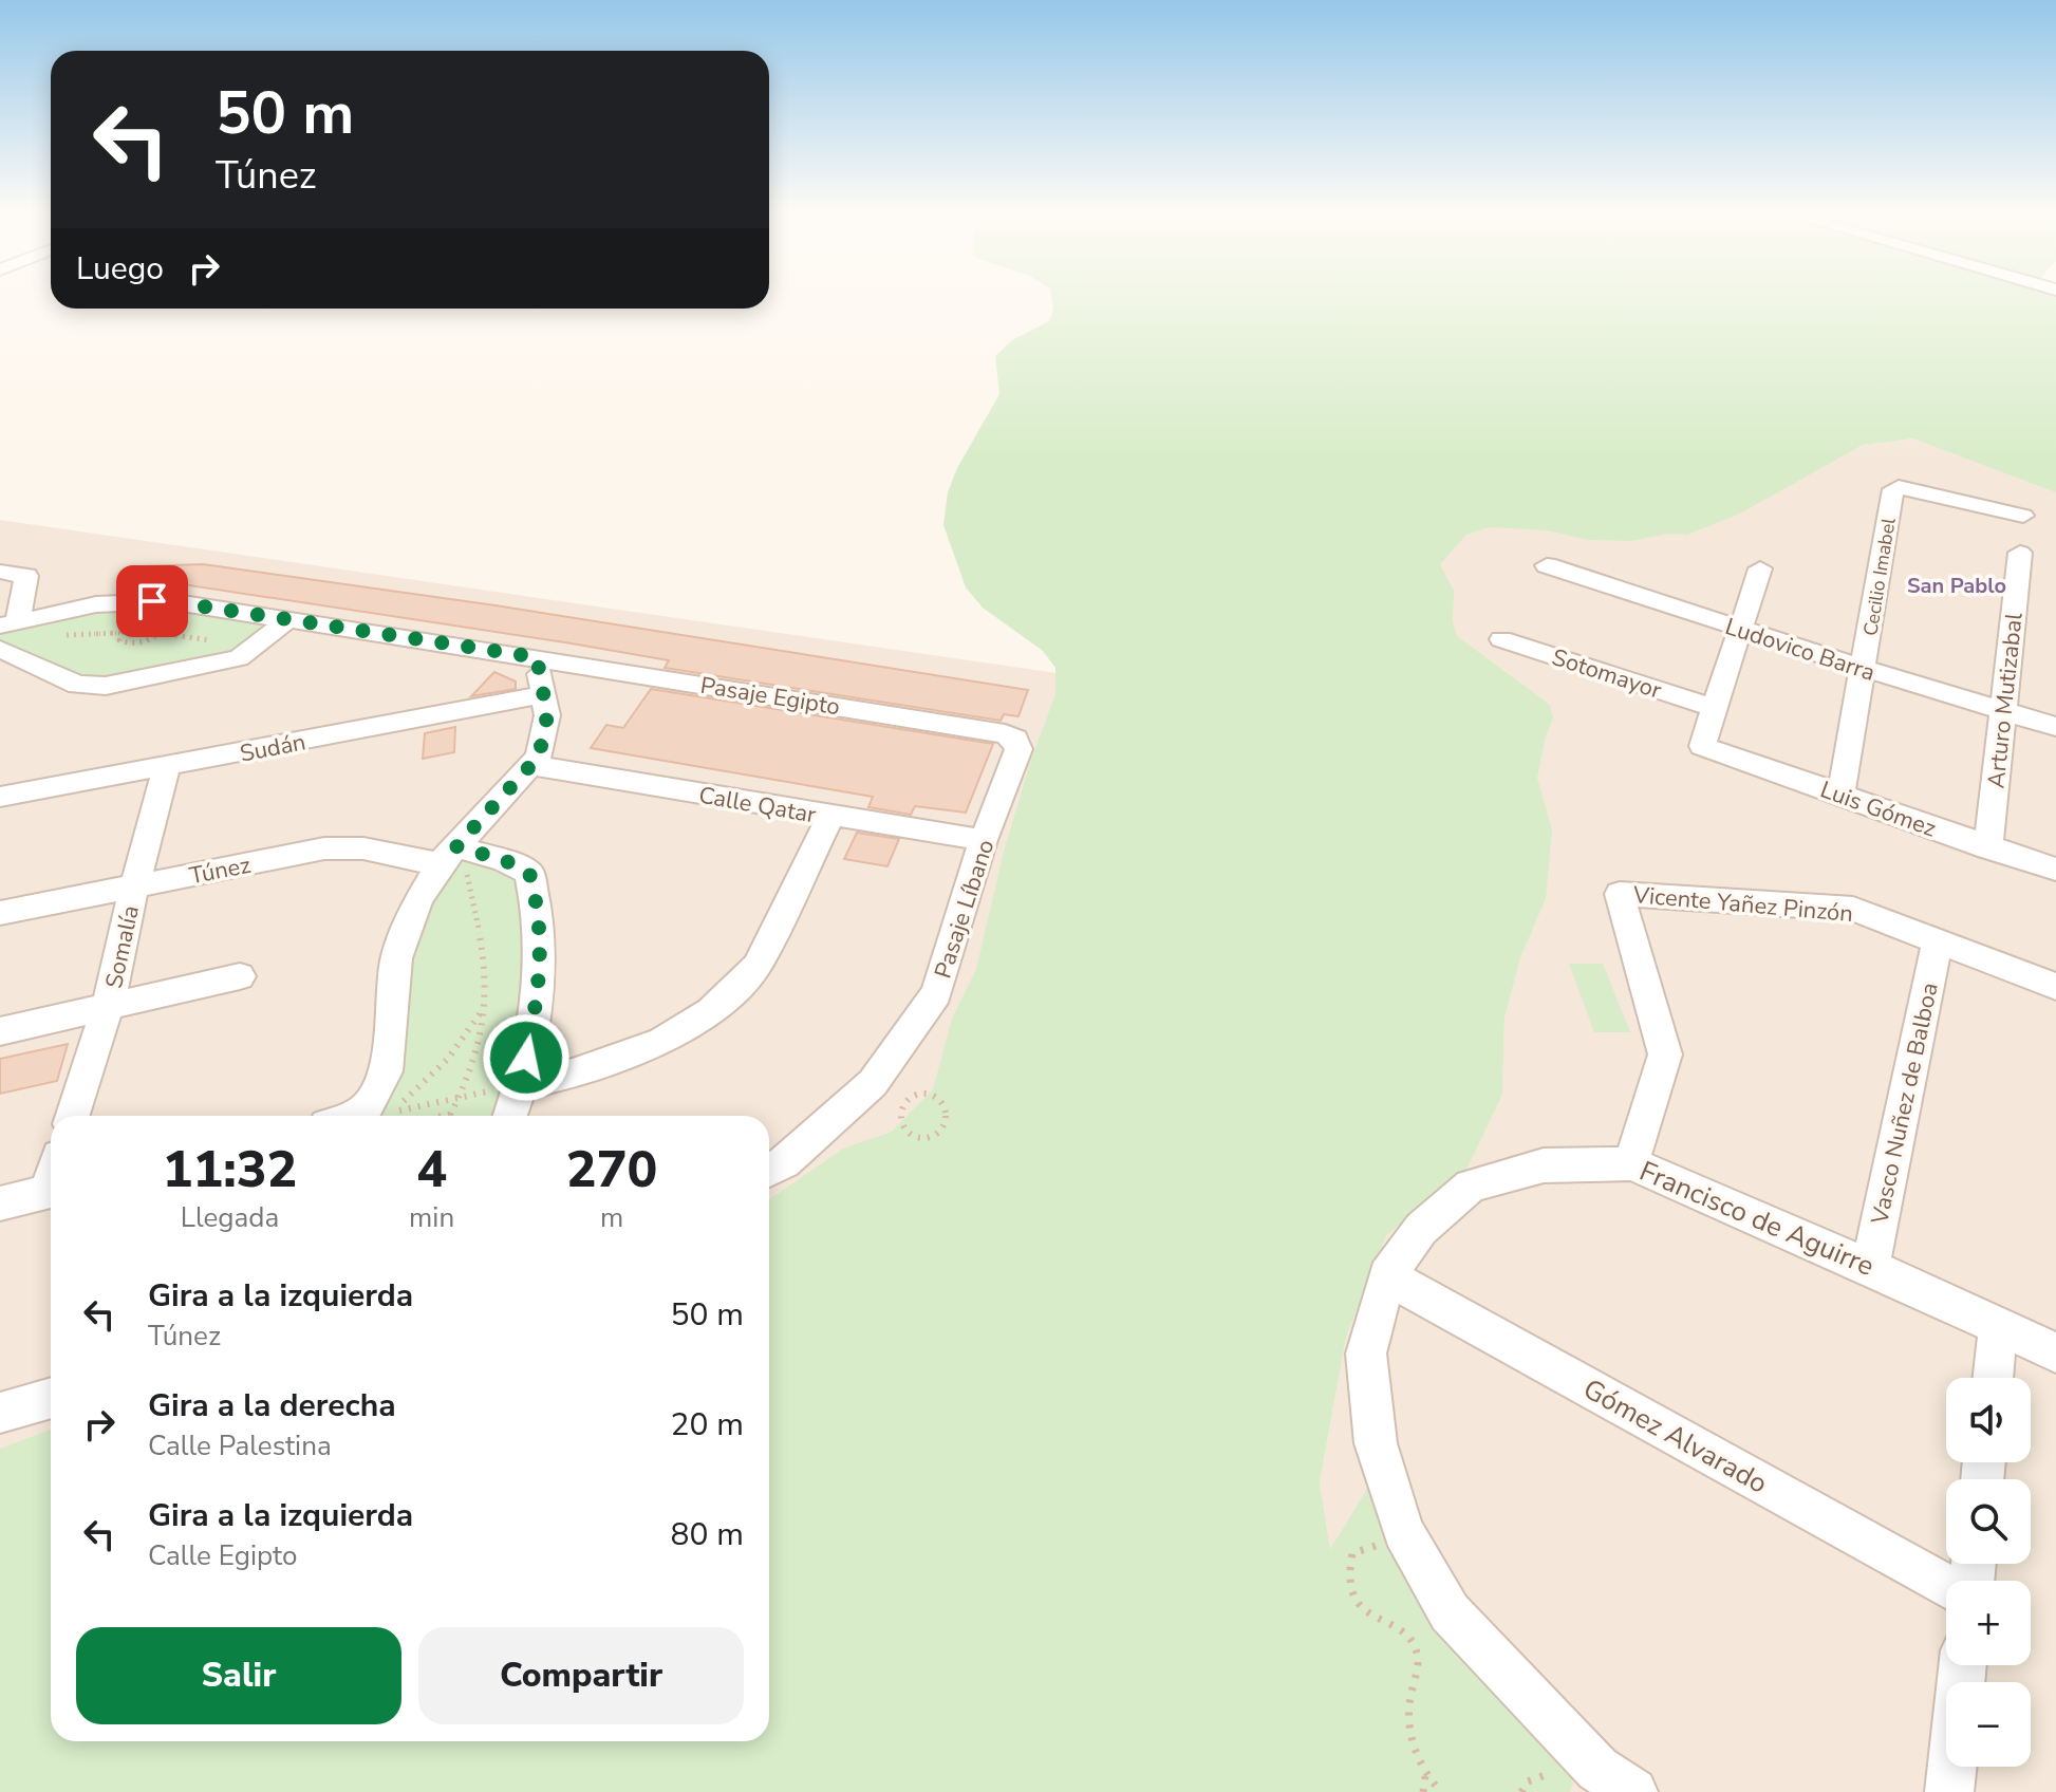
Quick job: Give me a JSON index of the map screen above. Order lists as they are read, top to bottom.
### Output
{
  "streets": {
    "street": [
      "Cecilio Imabel",
      "Ludovico Barra",
      "Sotomayor",
      "Pasaje Egipto",
      "Arturo Mutizabal",
      "Sudán",
      "Calle Qatar",
      "Luis Gómez",
      "Túnez",
      "Vicente Yañez Pinzón",
      "Pasaje Líbano",
      "Somalía",
      "Vasco Nuñez de Balboa",
      "Francisco de Aguirre",
      "Gómez Alvarado"
    ]
  },
  "crossings": [
    ["Cecilio Imabel", "Ludovico Barra"],
    ["Cecilio Imabel", "Luis Gómez"],
    ["Ludovico Barra", "Arturo Mutizabal"],
    ["Sotomayor", "Luis Gómez"],
    ["Pasaje Egipto", "Pasaje Líbano"],
    ["Arturo Mutizabal", "Luis Gómez"],
    ["Sudán", "Somalía"],
    ["Calle Qatar", "Pasaje Líbano"],
    ["Túnez", "Somalía"],
    ["Vicente Yañez Pinzón", "Vasco Nuñez de Balboa"],
    ["Vicente Yañez Pinzón", "Francisco de Aguirre"],
    ["Vasco Nuñez de Balboa", "Francisco de Aguirre"],
    ["Francisco de Aguirre", "Gómez Alvarado"]
  ],
  "districts": ["San Pablo"],
  "page": {
    "turn": ["50 m", "Túnez"],
    "then": "Luego",
    "eta": [
      "11:32",
      "Llegada",
      "4",
      "min",
      "270",
      "m"
    ],
    "list": [
      {
        "name": "Gira a la izquierda",
        "note": "Túnez",
        "value": "50 m"
      },
      {
        "name": "Gira a la derecha",
        "note": "Calle Palestina",
        "value": "20 m"
      },
      {
        "name": "Gira a la izquierda",
        "note": "Calle Egipto",
        "value": "80 m"
      }
    ],
    "map_buttons": ["+", "−"],
    "buttons": ["Salir", "Compartir"]
  }
}
